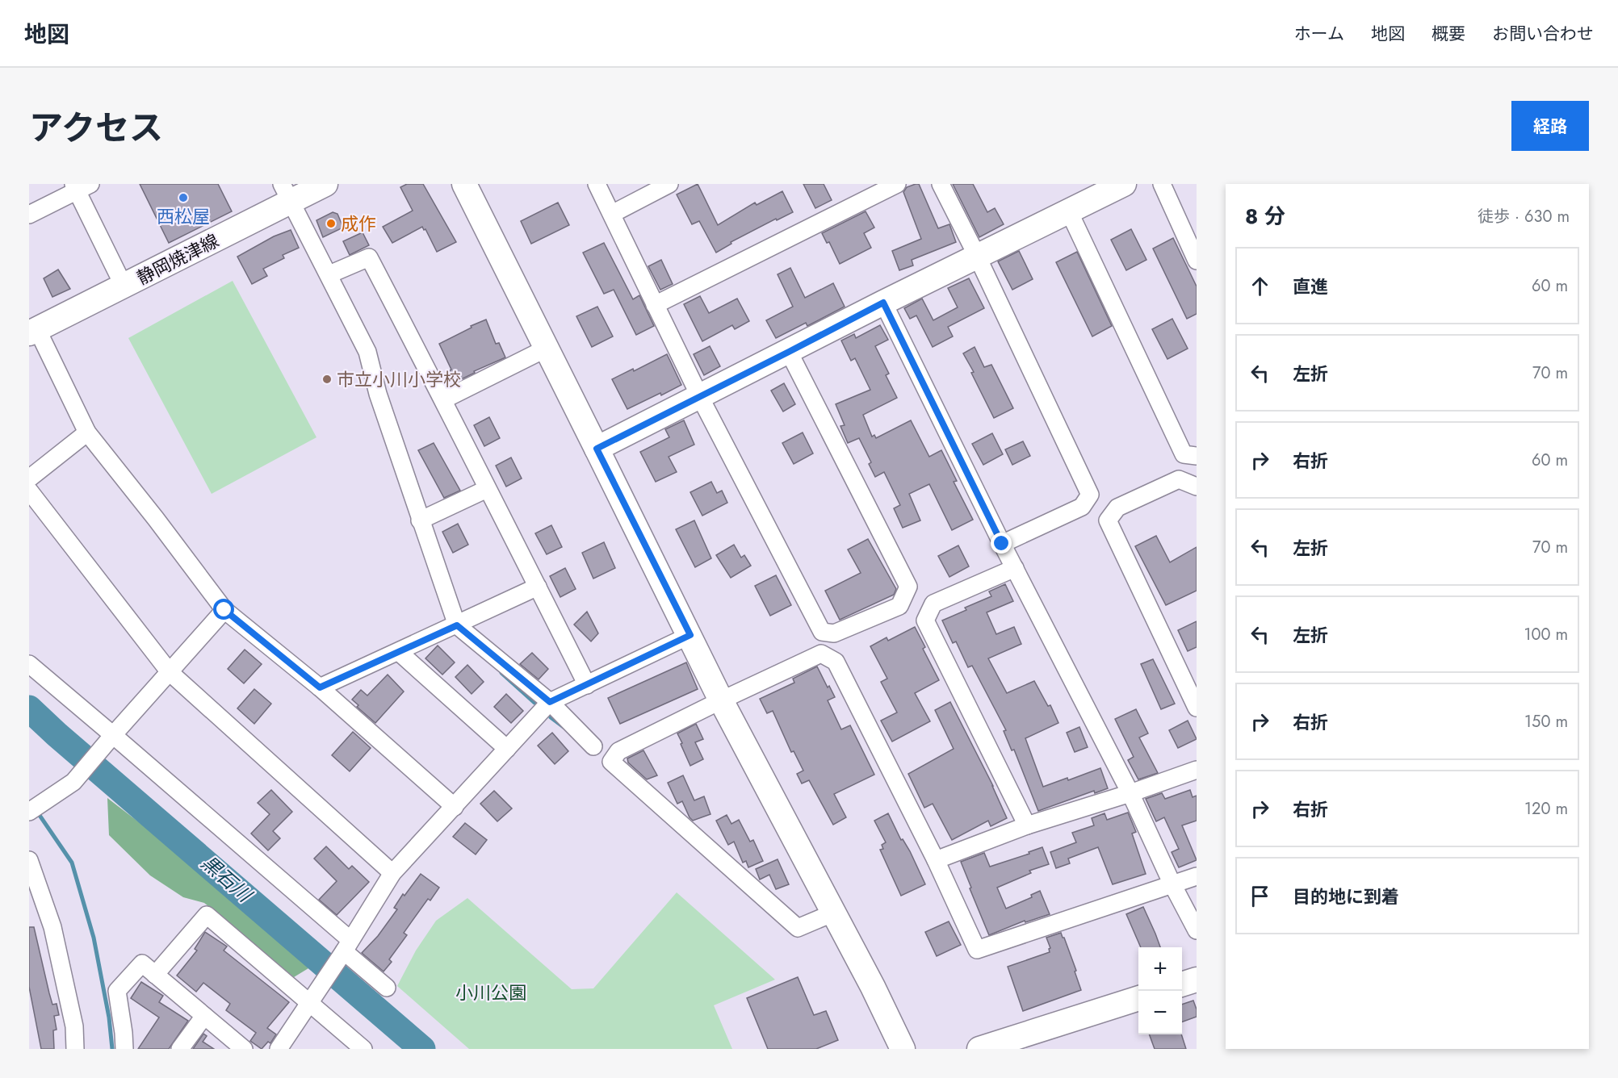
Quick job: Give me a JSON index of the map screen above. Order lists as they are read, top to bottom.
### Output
{
  "streets": {
    "street": ["静岡焼津線"]
  },
  "water": ["黒石川"],
  "parks": ["小川公園"],
  "places": ["西松屋", "成作", "市立小川小学校"],
  "page": {
    "header": "地図",
    "nav": [
      "ホーム",
      "地図",
      "概要",
      "お問い合わせ"
    ],
    "title": "アクセス",
    "buttons": "経路",
    "heading": ["8 分", "徒歩 · 630 m"],
    "list": [
      ["直進", "60 m"],
      ["左折", "70 m"],
      ["右折", "60 m"],
      ["左折", "70 m"],
      ["左折", "100 m"],
      ["右折", "150 m"],
      ["右折", "120 m"],
      "目的地に到着"
    ],
    "map_buttons": ["+", "−"]
  }
}
